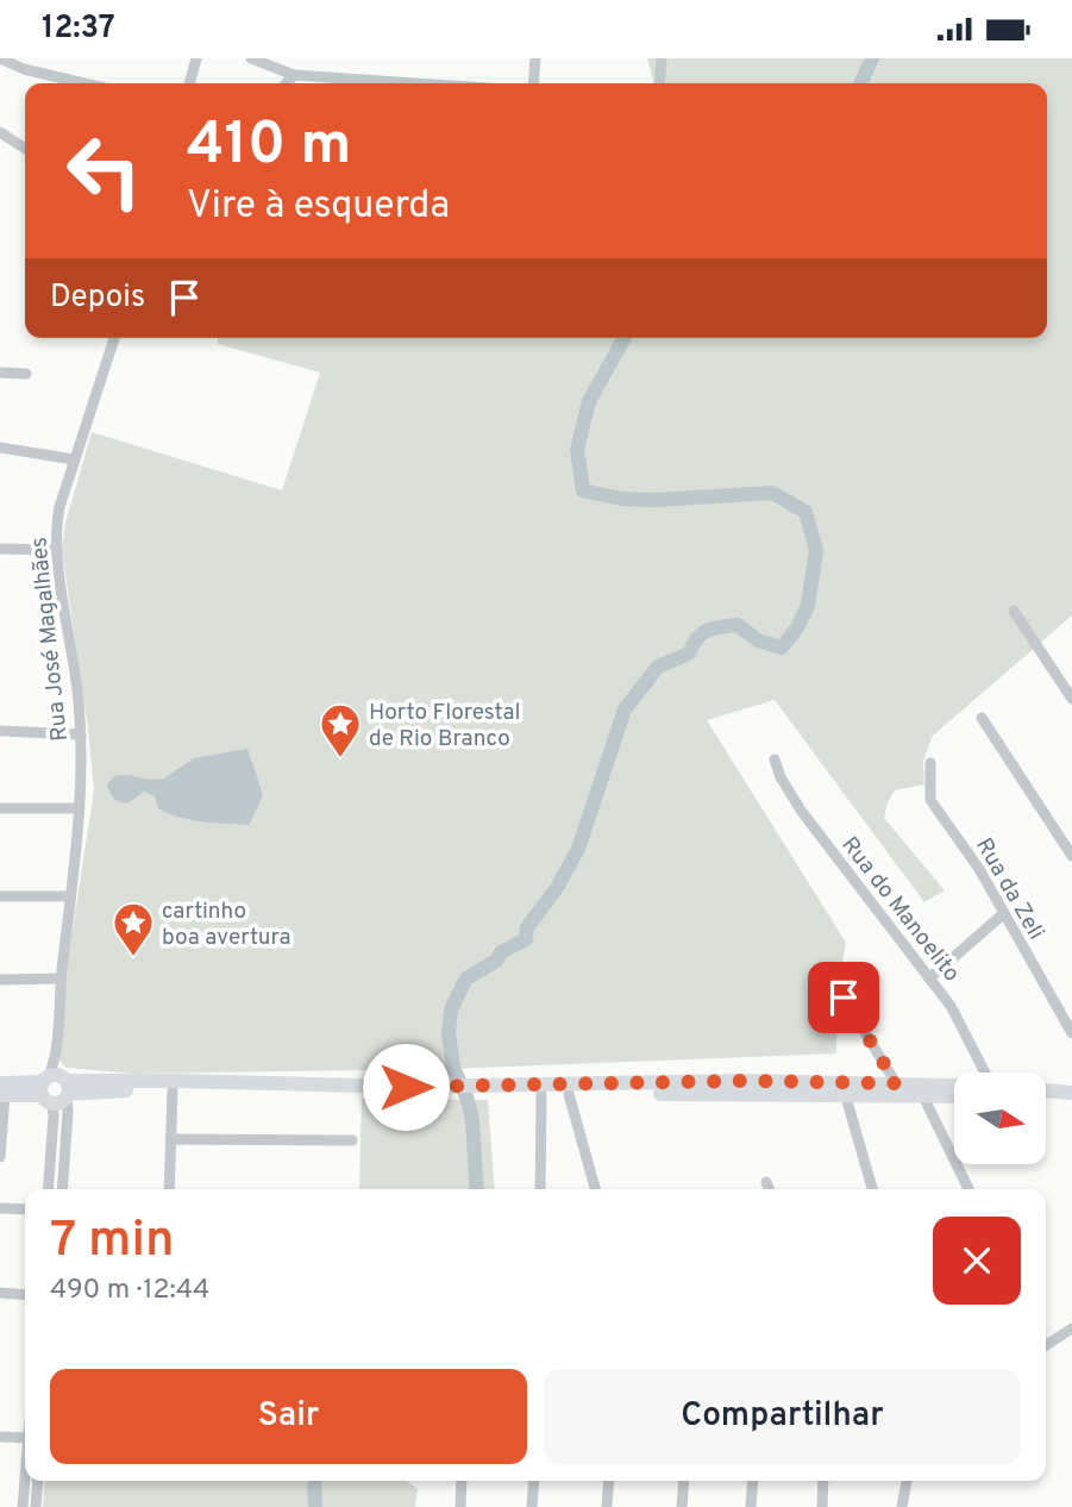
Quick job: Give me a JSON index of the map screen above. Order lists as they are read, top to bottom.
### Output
{
  "streets": {
    "street": ["Rua José Magalhães", "Rua da Zeli", "Rua do Manoelito"]
  },
  "places": {
    "place": ["Horto Florestal de Rio Branco", "cartinho boa avertura"]
  },
  "north": "right",
  "page": {
    "status": "12:37",
    "turn": ["410 m", "Vire à esquerda"],
    "then": "Depois",
    "heading": ["7 min", "490 m · 12:44"],
    "buttons": ["Sair", "Compartilhar"]
  }
}
